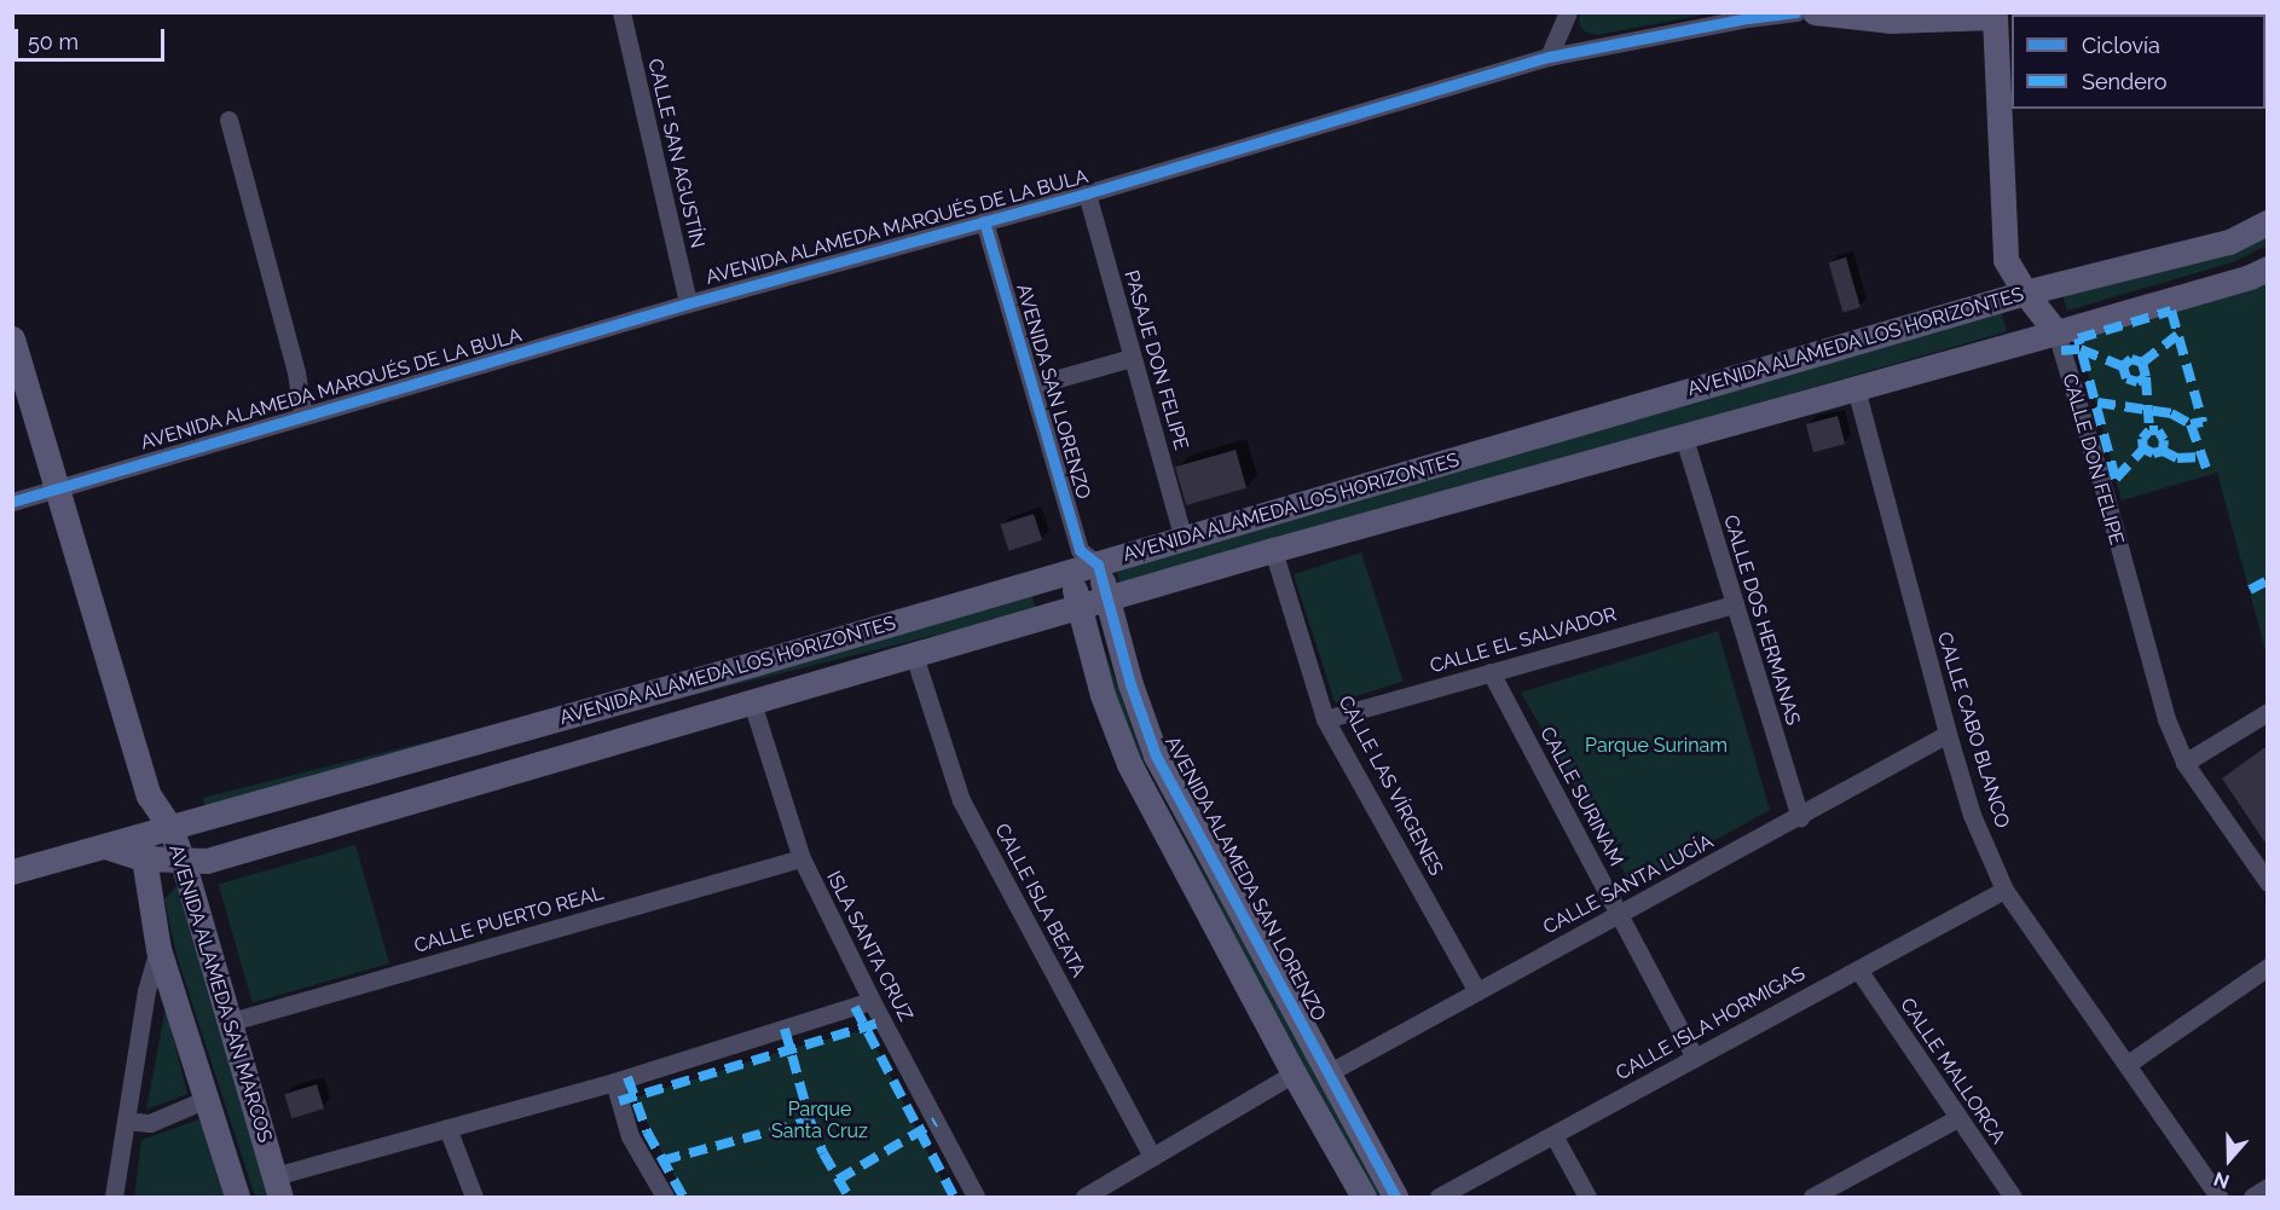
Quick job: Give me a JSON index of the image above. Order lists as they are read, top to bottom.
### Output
{
  "streets": {
    "main road": [
      "AVENIDA ALAMEDA LOS HORIZONTES",
      "CALLE DON FELIPE",
      "AVENIDA ALAMEDA SAN LORENZO",
      "AVENIDA ALAMEDA SAN MARCOS"
    ],
    "street": [
      "CALLE SAN AGUSTÍN",
      "AVENIDA ALAMEDA MARQUÉS DE LA BULA",
      "PASAJE DON FELIPE",
      "AVENIDA SAN LORENZO",
      "CALLE DOS HERMANAS",
      "CALLE EL SALVADOR",
      "CALLE CABO BLANCO",
      "CALLE LAS VÍRGENES",
      "CALLE SURINAM",
      "CALLE SANTA LUCÍA",
      "CALLE ISLA BEATA",
      "CALLE PUERTO REAL",
      "ISLA SANTA CRUZ",
      "CALLE ISLA HORMIGAS",
      "CALLE MALLORCA"
    ]
  },
  "crossings": [
    ["CALLE SAN AGUSTÍN", "AVENIDA ALAMEDA MARQUÉS DE LA BULA"],
    ["AVENIDA ALAMEDA MARQUÉS DE LA BULA", "PASAJE DON FELIPE"],
    ["AVENIDA ALAMEDA MARQUÉS DE LA BULA", "AVENIDA SAN LORENZO"],
    ["AVENIDA ALAMEDA MARQUÉS DE LA BULA", "AVENIDA ALAMEDA SAN MARCOS"],
    ["AVENIDA ALAMEDA LOS HORIZONTES", "PASAJE DON FELIPE"],
    ["AVENIDA ALAMEDA LOS HORIZONTES", "AVENIDA SAN LORENZO"],
    ["AVENIDA ALAMEDA LOS HORIZONTES", "CALLE DON FELIPE"],
    ["AVENIDA ALAMEDA LOS HORIZONTES", "CALLE DOS HERMANAS"],
    ["AVENIDA ALAMEDA LOS HORIZONTES", "CALLE CABO BLANCO"],
    ["AVENIDA ALAMEDA LOS HORIZONTES", "CALLE LAS VÍRGENES"],
    ["AVENIDA ALAMEDA LOS HORIZONTES", "AVENIDA ALAMEDA SAN LORENZO"],
    ["AVENIDA ALAMEDA LOS HORIZONTES", "CALLE ISLA BEATA"],
    ["AVENIDA ALAMEDA LOS HORIZONTES", "ISLA SANTA CRUZ"],
    ["AVENIDA ALAMEDA LOS HORIZONTES", "AVENIDA ALAMEDA SAN MARCOS"],
    ["AVENIDA SAN LORENZO", "AVENIDA ALAMEDA SAN LORENZO"],
    ["CALLE DOS HERMANAS", "CALLE EL SALVADOR"],
    ["CALLE DOS HERMANAS", "CALLE SANTA LUCÍA"],
    ["CALLE EL SALVADOR", "CALLE LAS VÍRGENES"],
    ["CALLE EL SALVADOR", "CALLE SURINAM"],
    ["CALLE CABO BLANCO", "CALLE SANTA LUCÍA"],
    ["CALLE CABO BLANCO", "CALLE ISLA HORMIGAS"],
    ["CALLE LAS VÍRGENES", "CALLE SANTA LUCÍA"],
    ["CALLE SURINAM", "CALLE SANTA LUCÍA"],
    ["CALLE SURINAM", "CALLE ISLA HORMIGAS"],
    ["AVENIDA ALAMEDA SAN LORENZO", "CALLE SANTA LUCÍA"],
    ["CALLE PUERTO REAL", "ISLA SANTA CRUZ"],
    ["CALLE PUERTO REAL", "AVENIDA ALAMEDA SAN MARCOS"],
    ["CALLE ISLA HORMIGAS", "CALLE MALLORCA"]
  ],
  "parks": ["Parque Surinam", "Parque Santa Cruz"],
  "legend": ["Ciclovía", "Sendero"],
  "scale_bar": "50 m",
  "north": "bottom"
}
